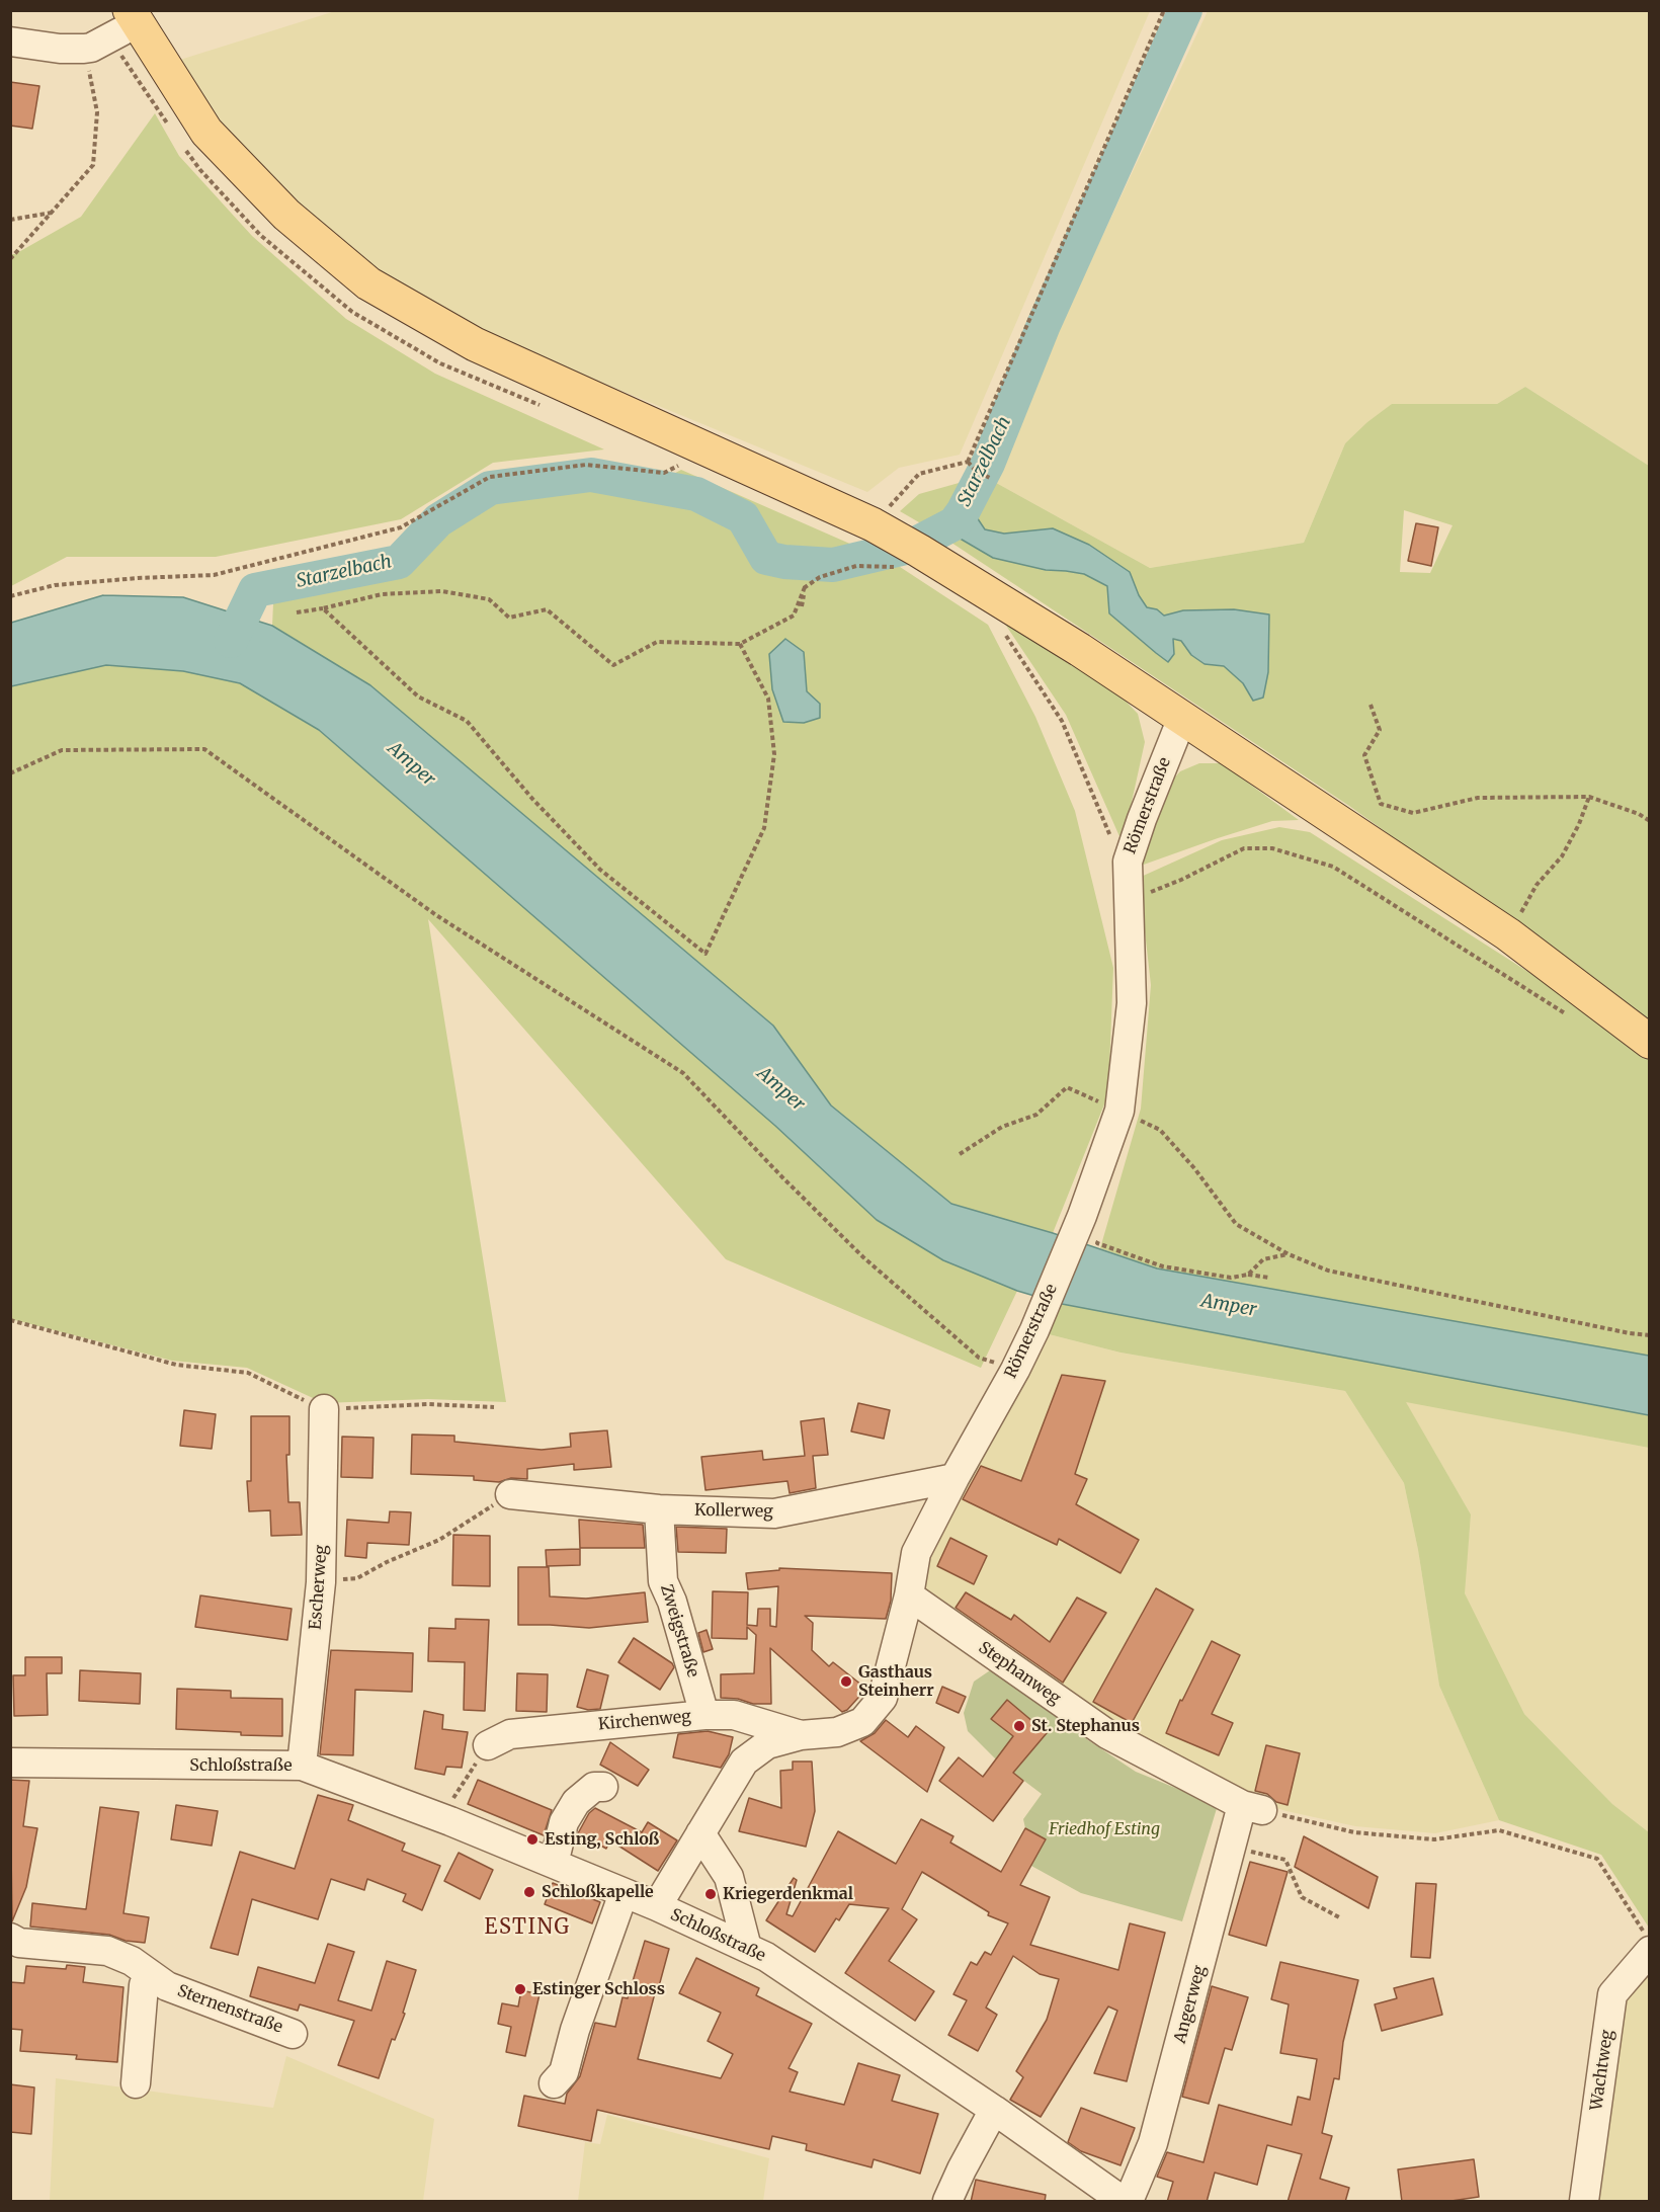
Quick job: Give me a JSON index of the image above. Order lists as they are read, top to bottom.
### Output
{
  "streets": {
    "street": [
      "Römerstraße",
      "Kollerweg",
      "Escherweg",
      "Zweigstraße",
      "Stephanweg",
      "Kirchenweg",
      "Schloßstraße",
      "Angerweg",
      "Sternenstraße",
      "Wachtweg"
    ]
  },
  "crossings": [
    ["Römerstraße", "Kollerweg"],
    ["Römerstraße", "Stephanweg"],
    ["Römerstraße", "Kirchenweg"],
    ["Römerstraße", "Schloßstraße"],
    ["Kollerweg", "Zweigstraße"],
    ["Escherweg", "Schloßstraße"],
    ["Zweigstraße", "Kirchenweg"],
    ["Stephanweg", "Angerweg"]
  ],
  "districts": ["ESTING"],
  "water": ["Starzelbach", "Amper"],
  "parks": ["Friedhof Esting"],
  "places": [
    "Gasthaus Steinherr",
    "St. Stephanus",
    "Esting, Schloß",
    "Schloßkapelle",
    "Kriegerdenkmal",
    "Estinger Schloss"
  ]
}
